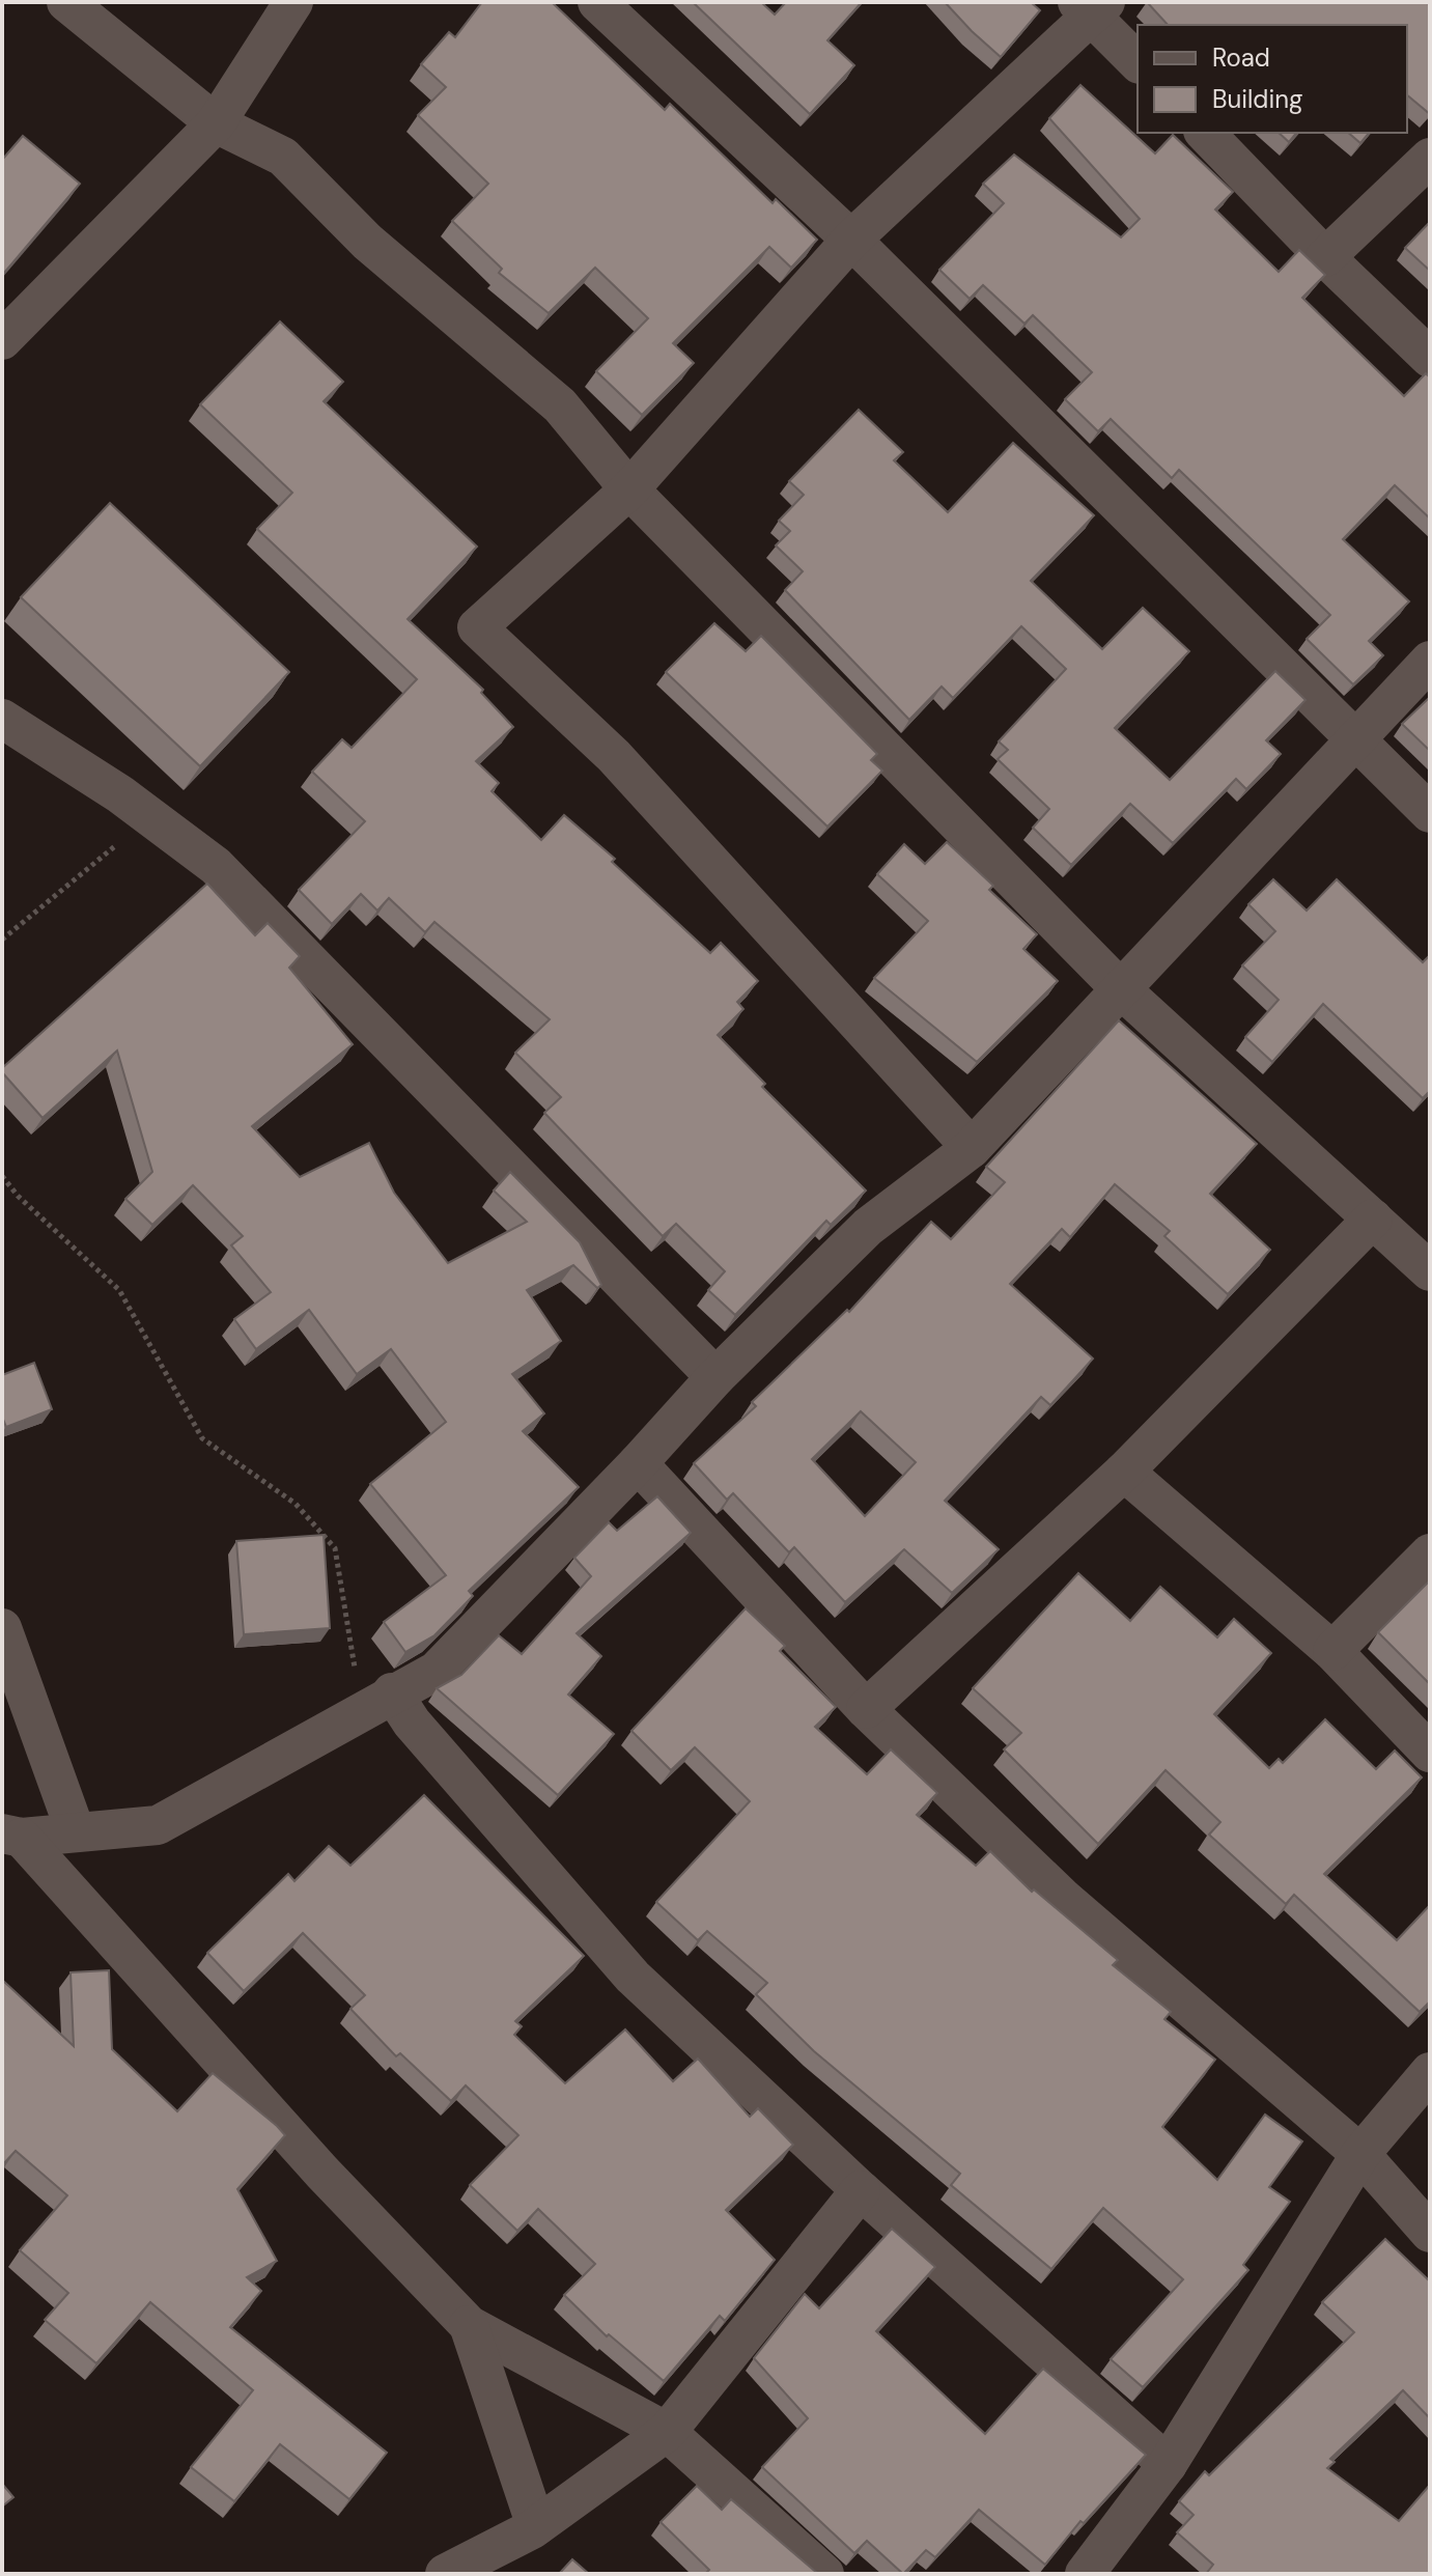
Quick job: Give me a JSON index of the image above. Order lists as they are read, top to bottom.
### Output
{
  "legend": ["Road", "Building"]
}
